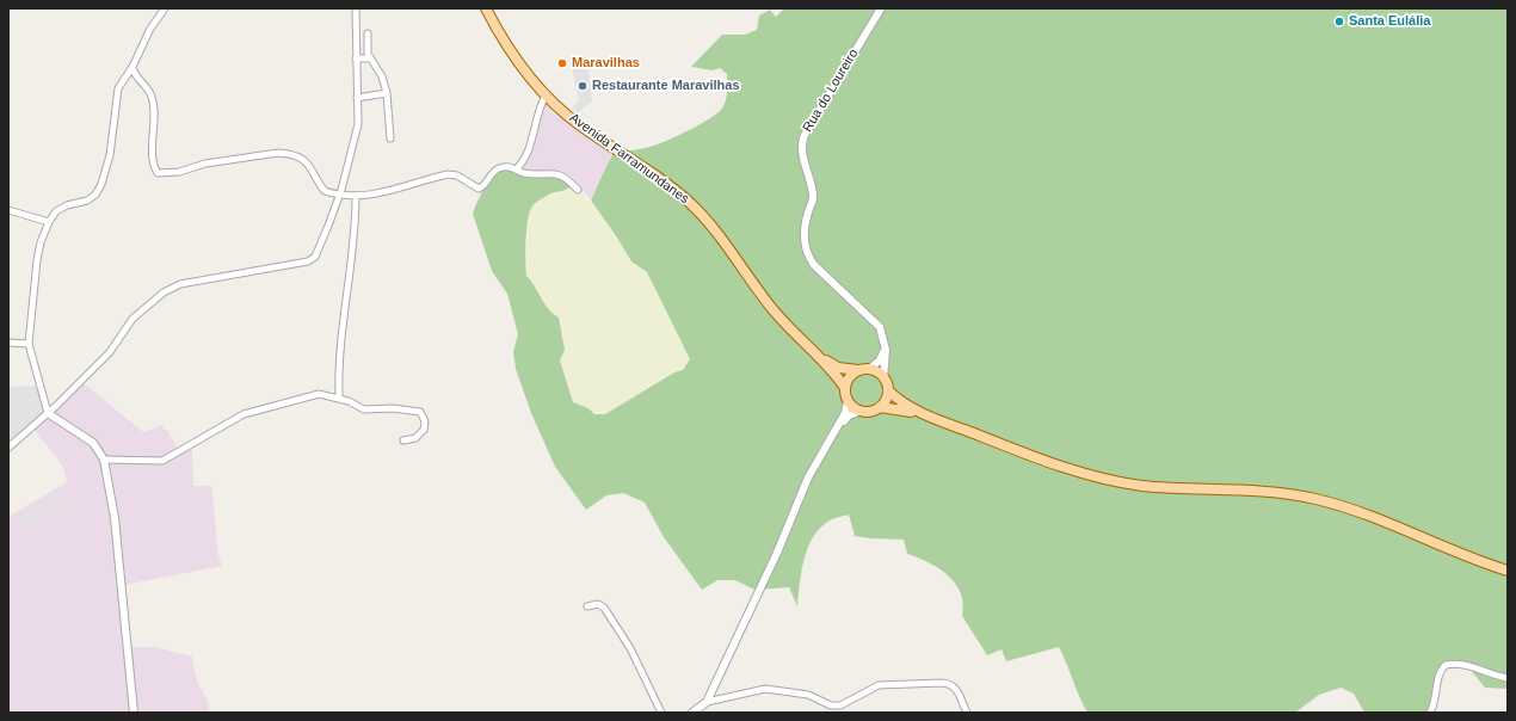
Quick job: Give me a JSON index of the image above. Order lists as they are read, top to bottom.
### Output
{
  "streets": {
    "main road": ["Avenida Farramundanes"],
    "street": ["Rua do Loureiro"]
  },
  "places": ["Santa Eulália", "Maravilhas", "Restaurante Maravilhas"]
}
